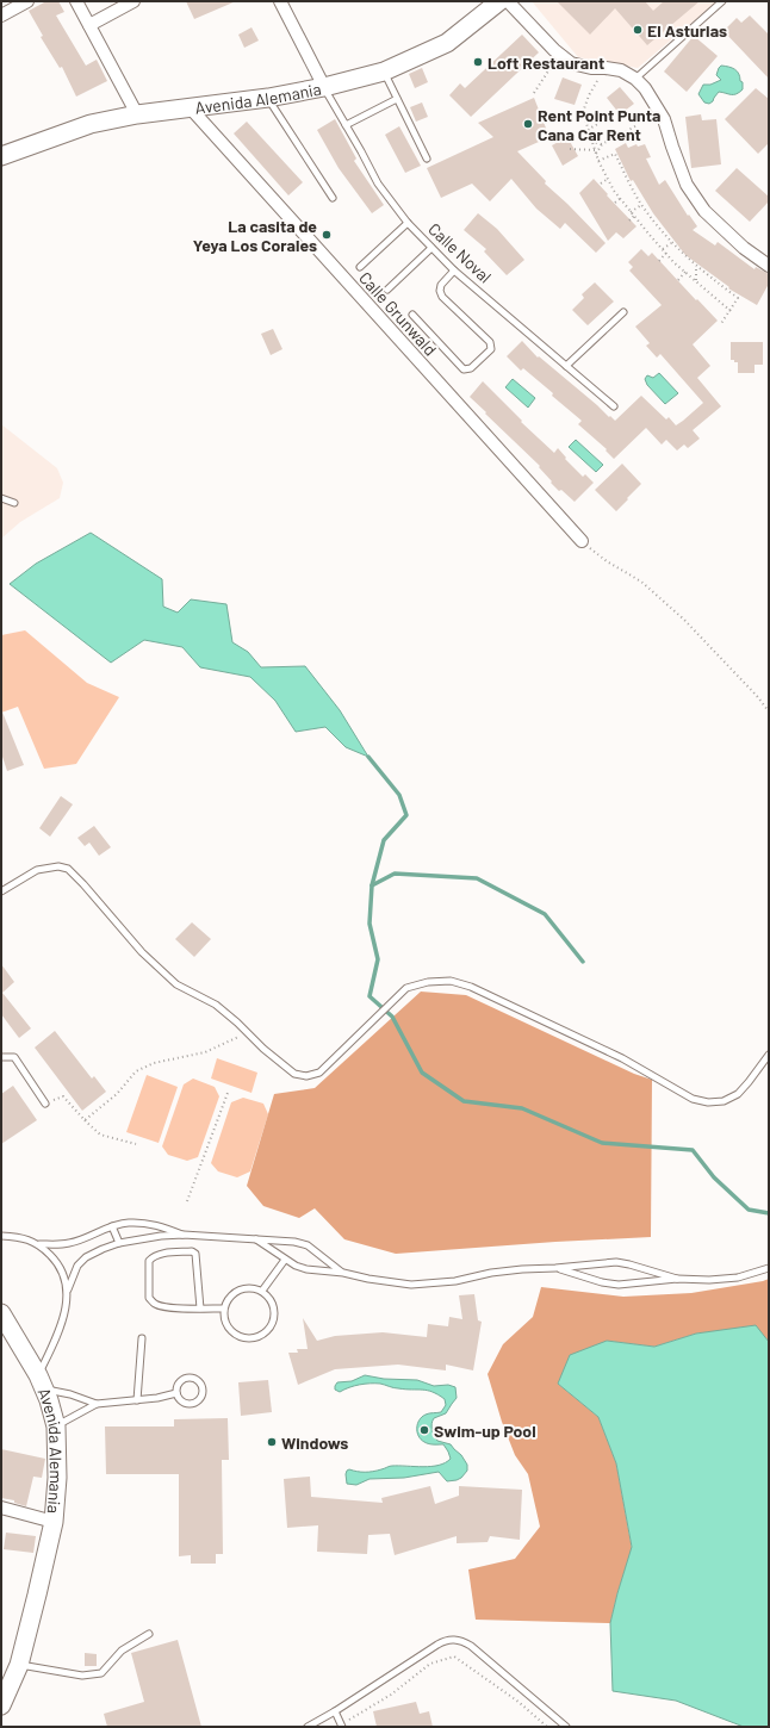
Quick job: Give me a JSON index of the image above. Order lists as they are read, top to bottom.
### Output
{
  "streets": {
    "street": ["Avenida Alemania", "Calle Grunwald"],
    "lane": ["Calle Noval"]
  },
  "crossings": [
    ["Avenida Alemania", "Calle Noval"],
    ["Avenida Alemania", "Calle Grunwald"]
  ],
  "places": [
    "El Asturias",
    "Loft Restaurant",
    "Rent Point Punta Cana Car Rent",
    "La casita de Yeya Los Corales",
    "Swim-up Pool",
    "Windows"
  ]
}
